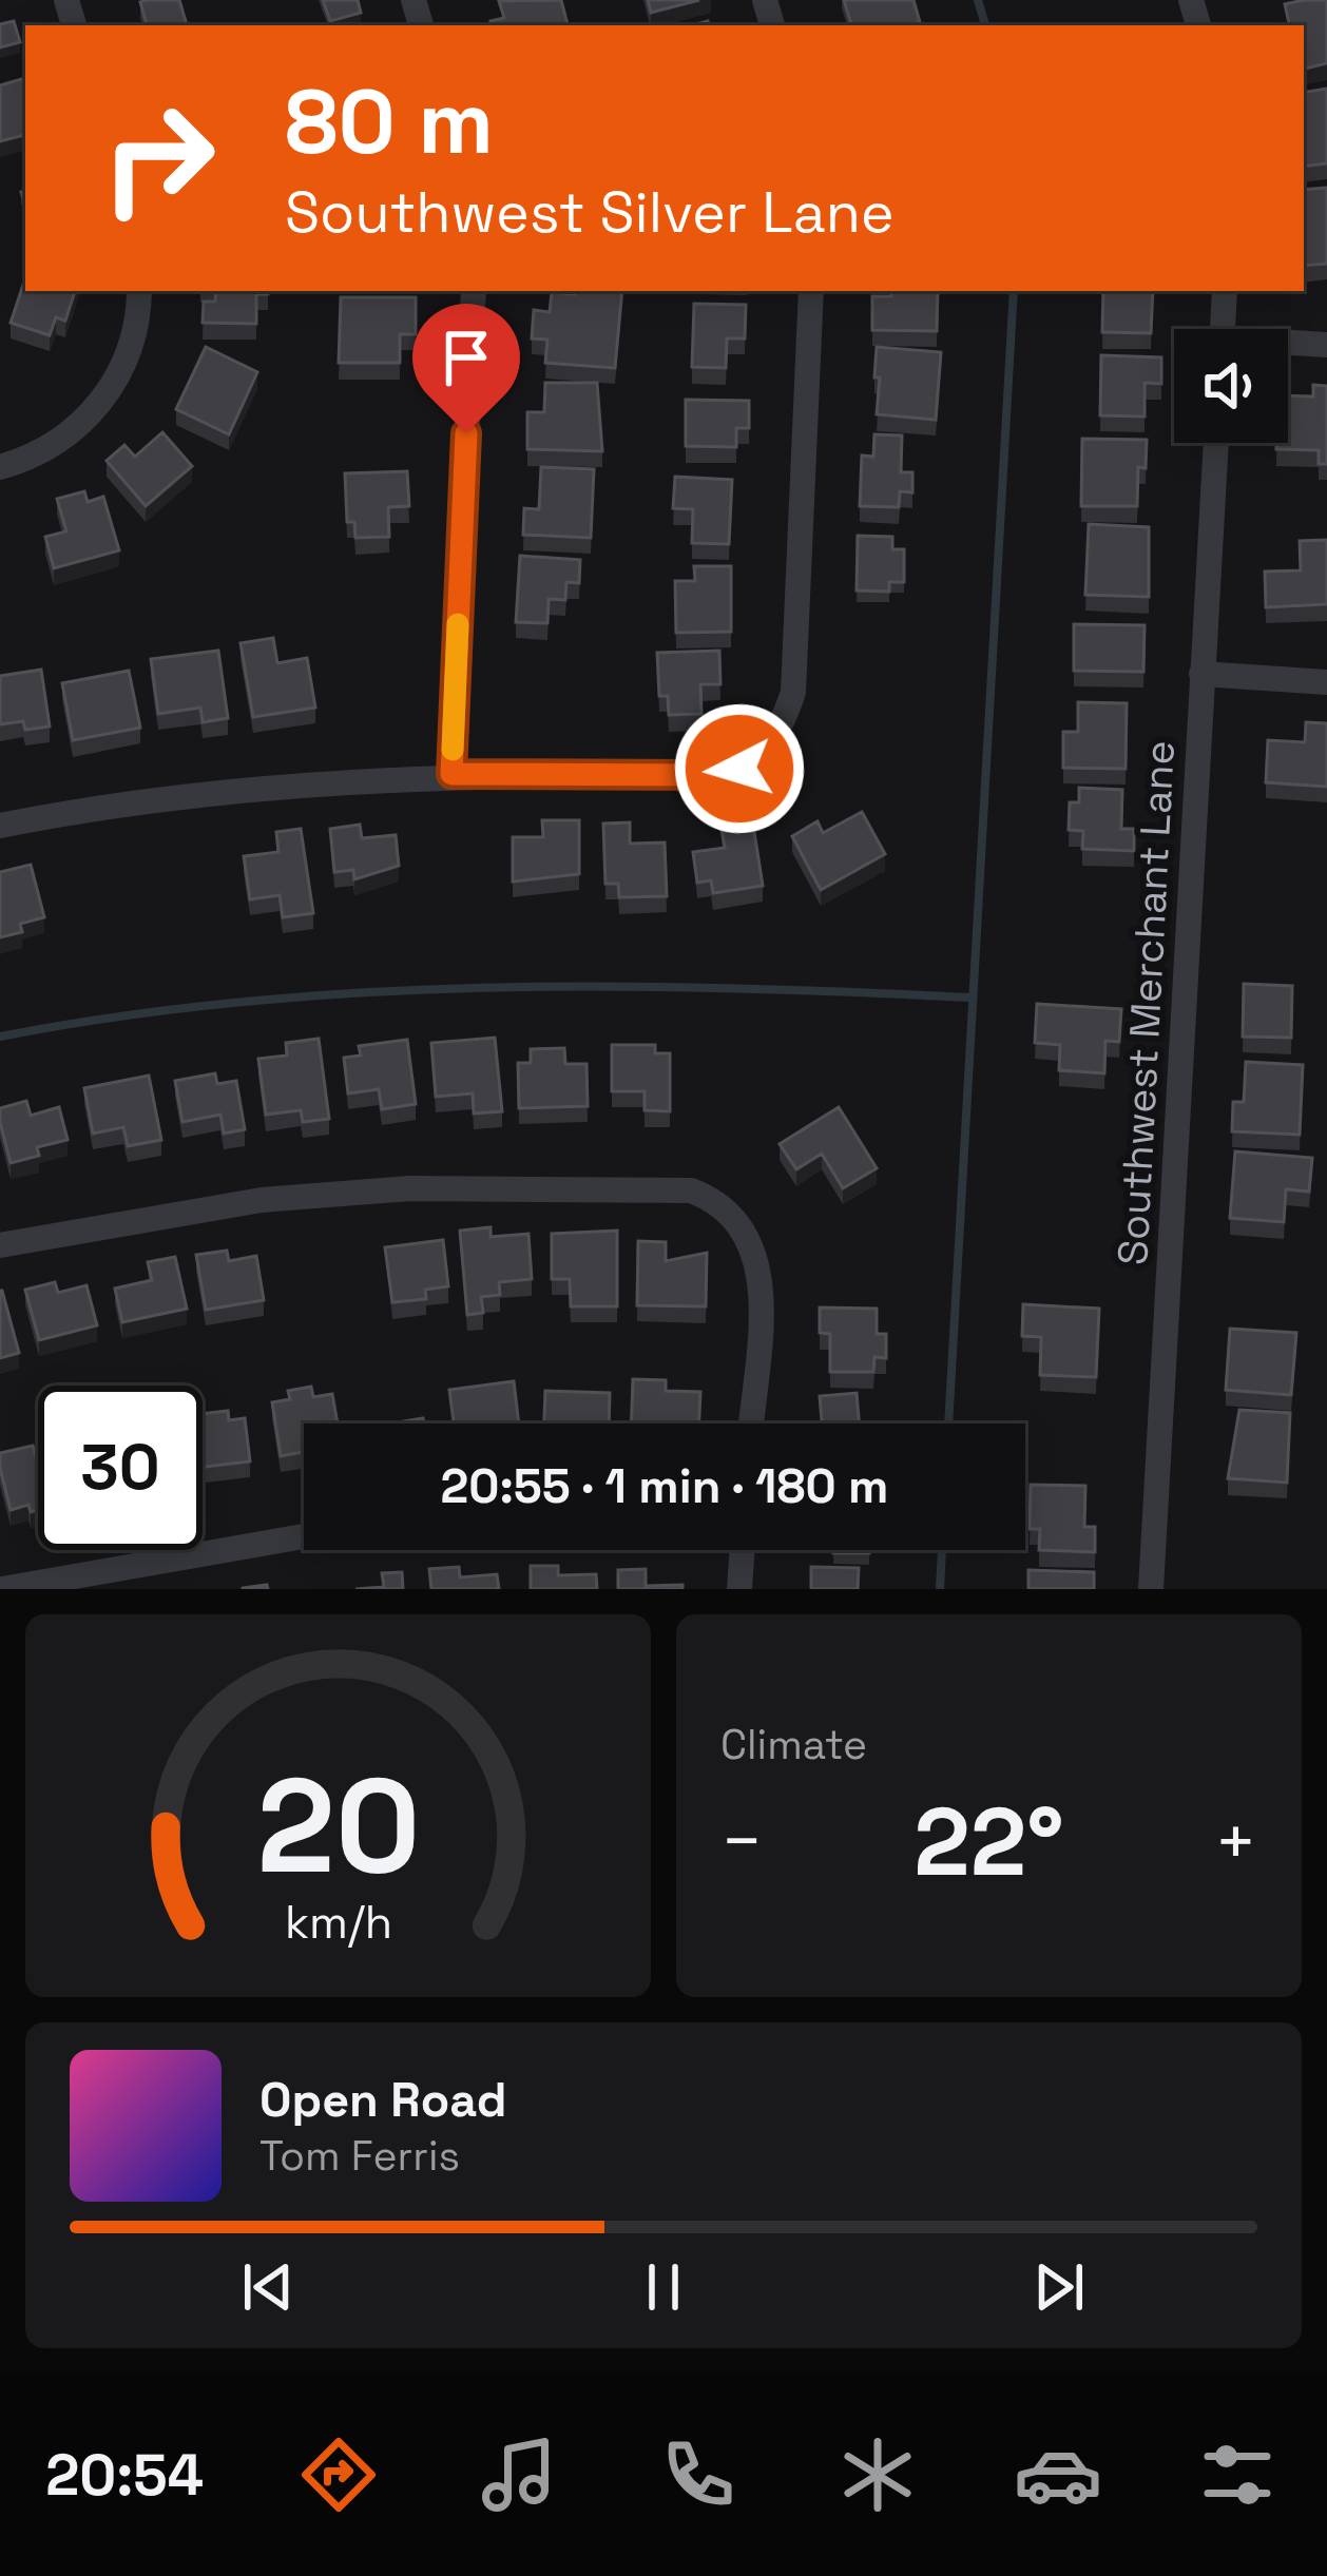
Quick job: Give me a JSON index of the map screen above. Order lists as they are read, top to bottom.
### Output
{
  "streets": {
    "street": ["Southwest Merchant Lane"]
  },
  "page": {
    "turn": ["80 m", "Southwest Silver Lane"],
    "limit": "30",
    "trip": "20:55 · 1 min · 180 m",
    "tile": "Climate",
    "heat": ["−", "22°", "+"],
    "song": ["Open Road", "Tom Ferris"],
    "tabs": "20:54",
    "gauge": ["20", "km/h"]
  }
}
